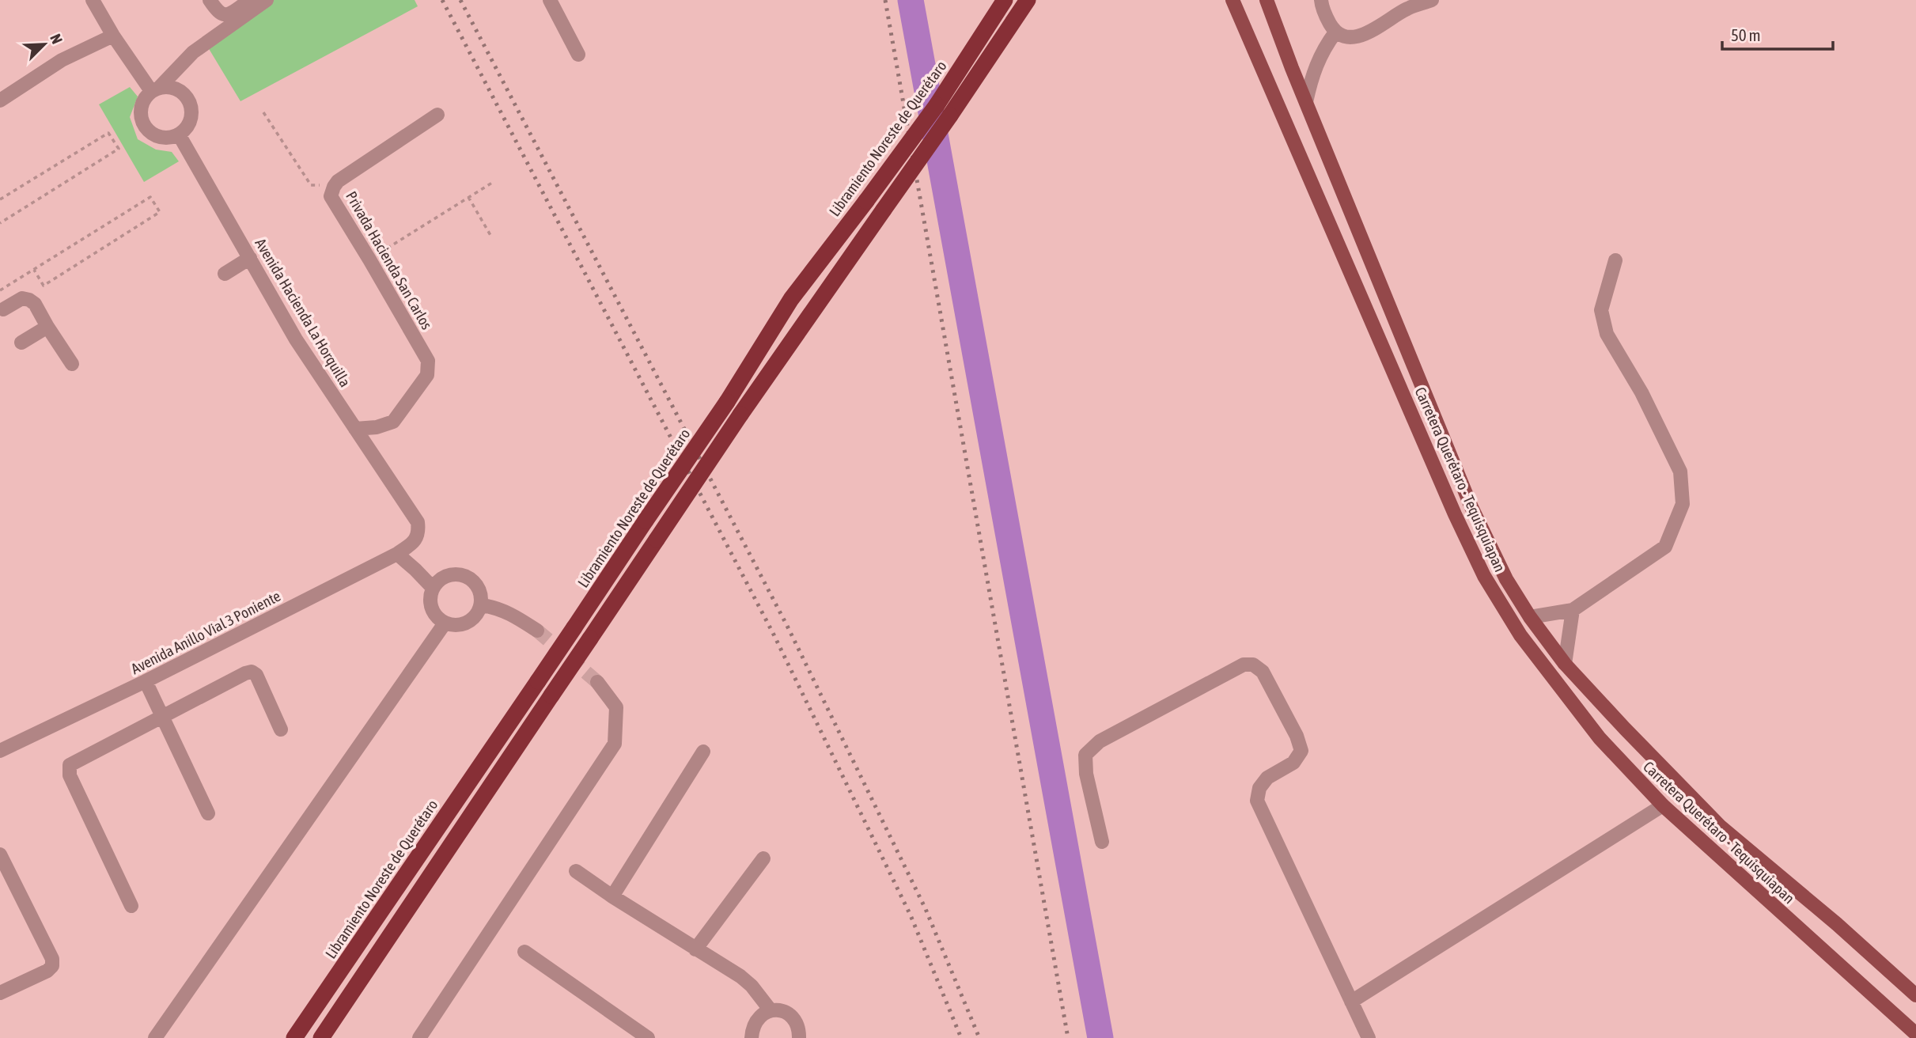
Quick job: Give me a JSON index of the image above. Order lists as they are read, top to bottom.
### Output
{
  "streets": {
    "highway": ["Libramiento Noreste de Querétaro"],
    "main road": ["Carretera Querétaro - Tequisquiapan"],
    "street": ["Privada Hacienda San Carlos", "Avenida Hacienda La Horquilla", "Avenida Anillo Vial 3 Poniente"]
  },
  "crossings": [
    ["Privada Hacienda San Carlos", "Avenida Hacienda La Horquilla"],
    ["Avenida Hacienda La Horquilla", "Avenida Anillo Vial 3 Poniente"]
  ],
  "scale_bar": "50 m",
  "north": "top right"
}
